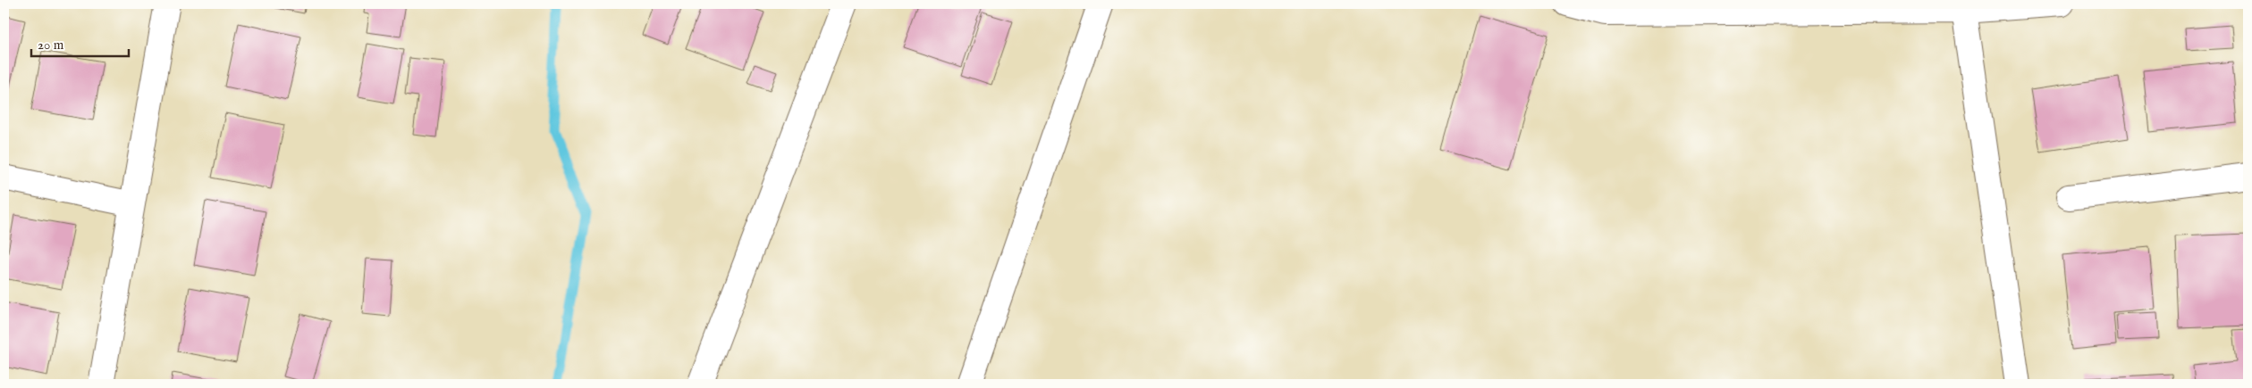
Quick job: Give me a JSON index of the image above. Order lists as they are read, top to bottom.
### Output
{
  "scale_bar": "20 m"
}
